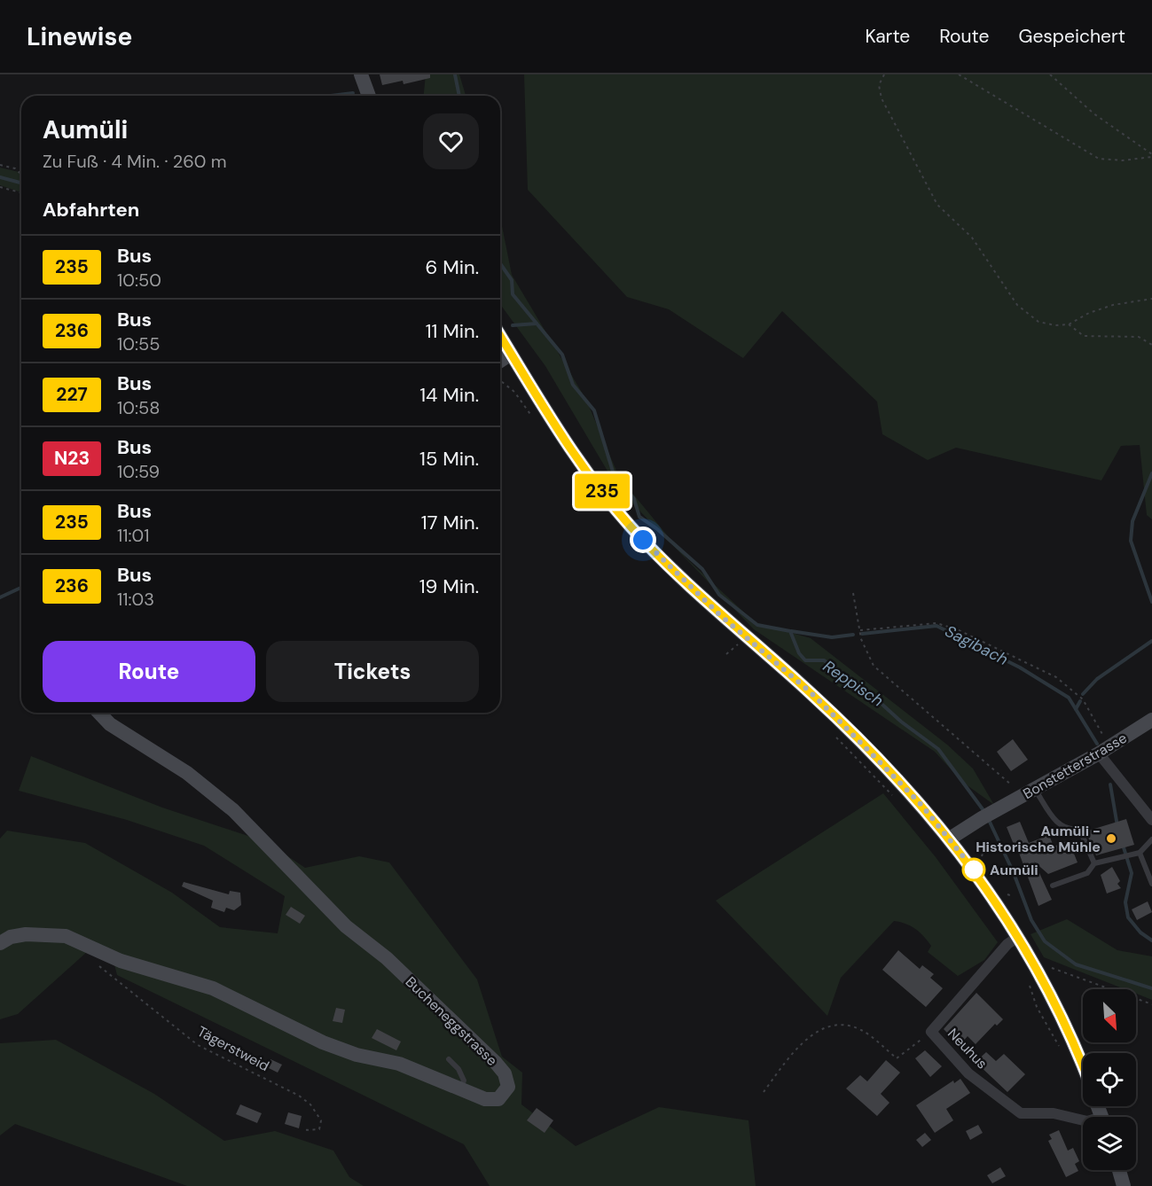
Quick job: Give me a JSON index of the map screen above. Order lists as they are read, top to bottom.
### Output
{
  "streets": {
    "main road": ["Bonstetterstrasse", "Bucheneggstrasse"],
    "street": ["Neuhus"],
    "path": ["Tägerstweid"]
  },
  "water": ["Sagibach", "Reppisch"],
  "places": ["Aumüli - Historische Mühle", "Aumüli"],
  "lines": ["bus line 235"],
  "north": "bottom right",
  "page": {
    "header": "Linewise",
    "nav": ["Karte", "Route", "Gespeichert"],
    "on_map": "235",
    "heading": [
      ["Aumüli", "Zu Fuß · 4 Min. · 260 m"],
      "Abfahrten"
    ],
    "list": [
      {
        "mark": "235",
        "name": "Bus",
        "note": "10:50",
        "value": "6 Min."
      },
      {
        "mark": "236",
        "name": "Bus",
        "note": "10:55",
        "value": "11 Min."
      },
      {
        "mark": "227",
        "name": "Bus",
        "note": "10:58",
        "value": "14 Min."
      },
      {
        "mark": "N23",
        "name": "Bus",
        "note": "10:59",
        "value": "15 Min."
      },
      {
        "mark": "235",
        "name": "Bus",
        "note": "11:01",
        "value": "17 Min."
      },
      {
        "mark": "236",
        "name": "Bus",
        "note": "11:03",
        "value": "19 Min."
      }
    ],
    "buttons": ["Route", "Tickets"]
  }
}
